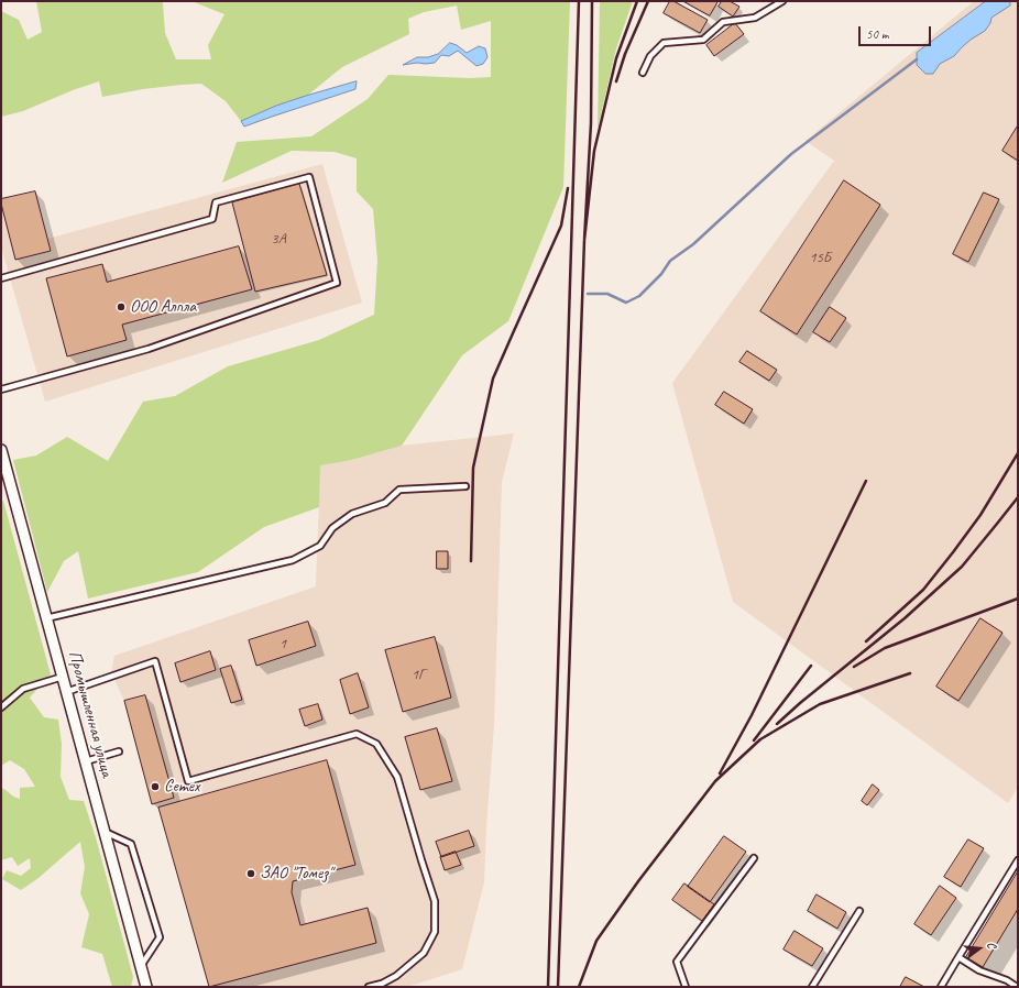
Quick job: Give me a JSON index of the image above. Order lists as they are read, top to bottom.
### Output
{
  "streets": {
    "street": ["Промышленная улица"]
  },
  "places": ["ООО Алпла", "Cemex", "ЗАО \"Томез\""],
  "house_numbers": [
    "3А",
    "15Б",
    "1",
    "1Г"
  ],
  "scale_bar": "50 m",
  "north": "right"
}
